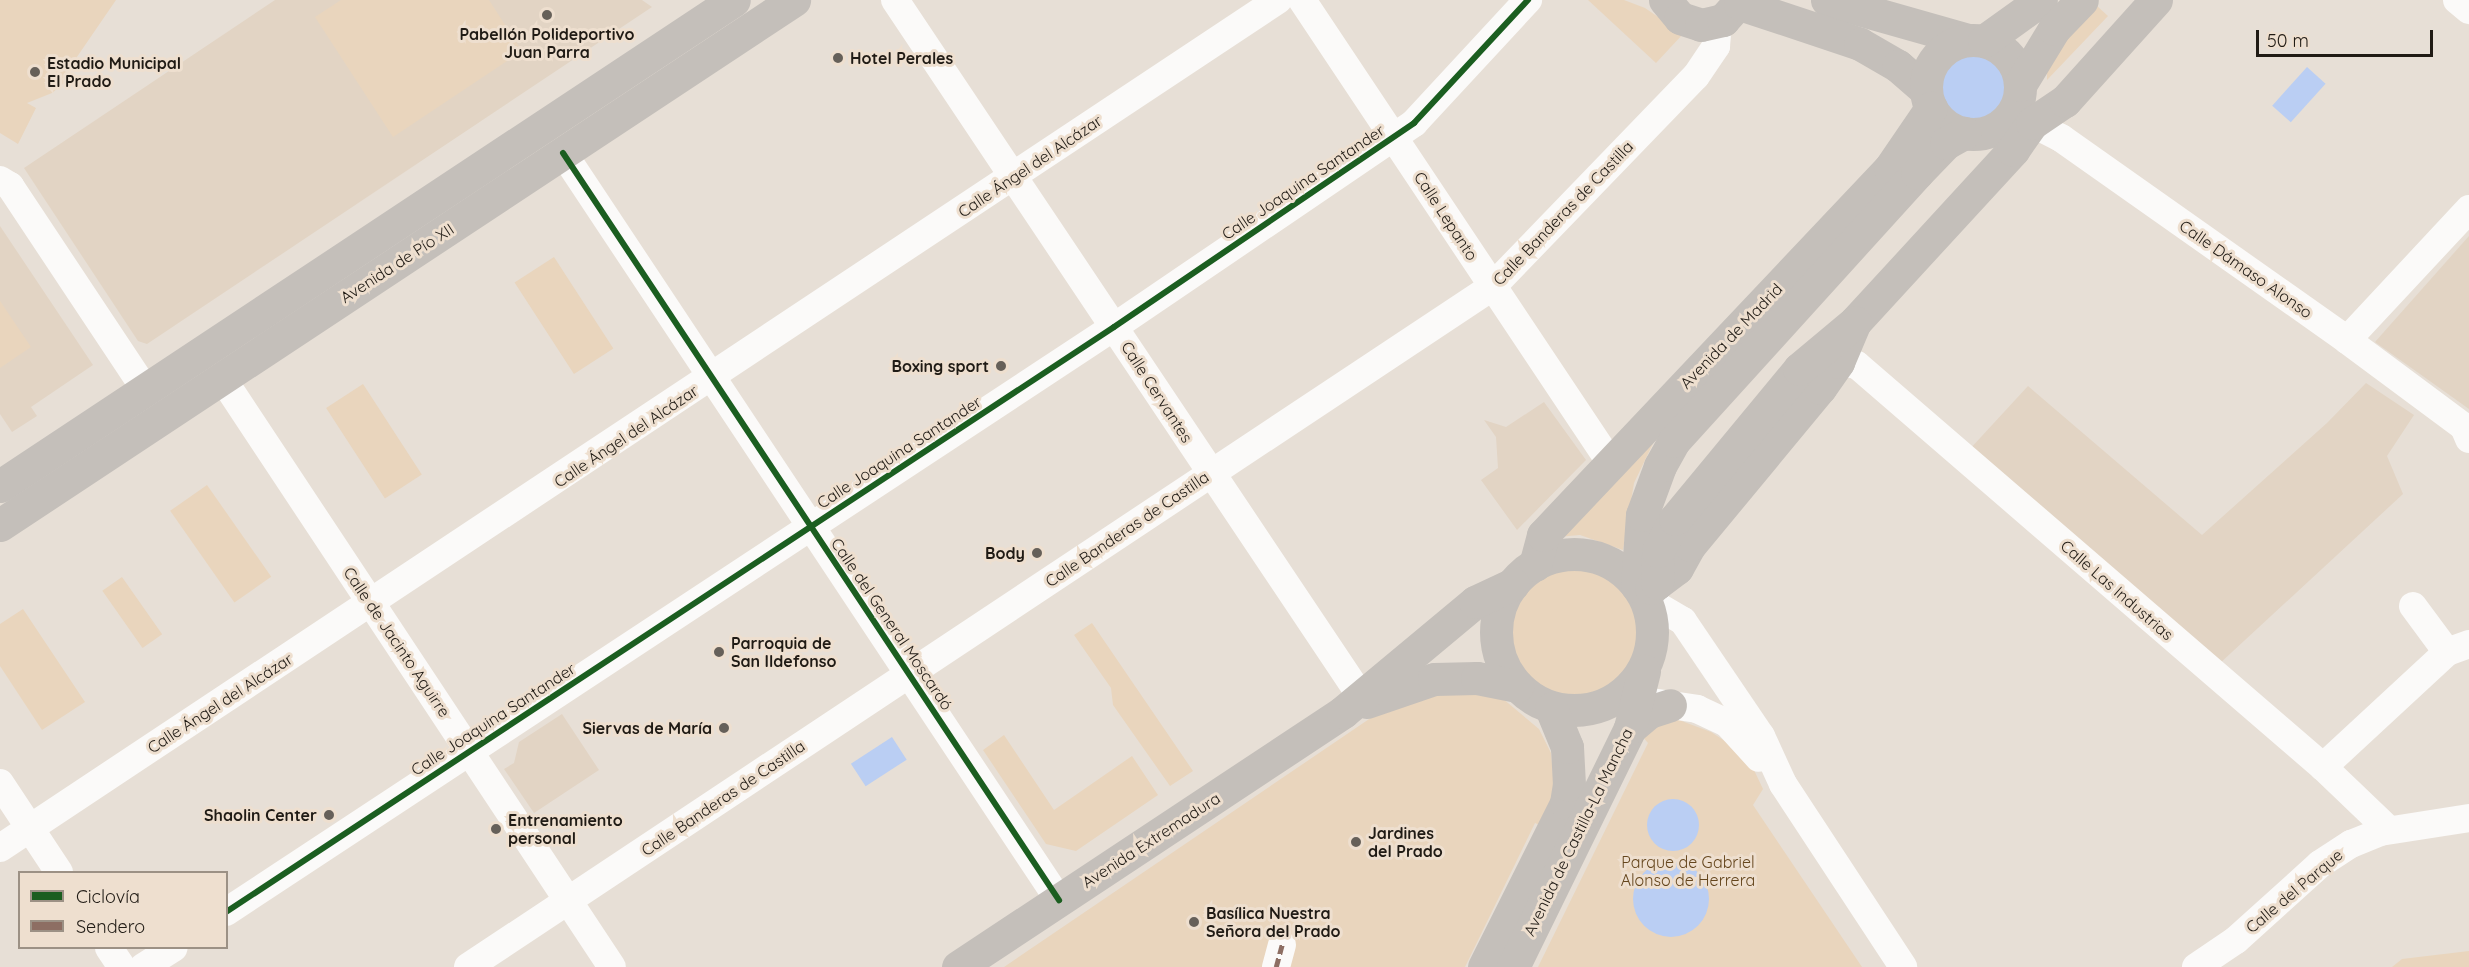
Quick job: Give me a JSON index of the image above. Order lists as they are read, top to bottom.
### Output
{
  "streets": {
    "main road": [
      "Avenida de Pío XII",
      "Avenida de Madrid",
      "Avenida de Castilla-La Mancha",
      "Avenida Extremadura"
    ],
    "street": [
      "Calle Ángel del Alcázar",
      "Calle Joaquina Santander",
      "Calle Banderas de Castilla",
      "Calle Lepanto",
      "Calle Dámaso Alonso",
      "Calle Cervantes",
      "Calle Las Industrias",
      "Calle del General Moscardó",
      "Calle de Jacinto Aguirre",
      "Calle del Parque"
    ]
  },
  "crossings": [
    ["Calle Ángel del Alcázar", "Calle Cervantes"],
    ["Calle Ángel del Alcázar", "Calle del General Moscardó"],
    ["Calle Ángel del Alcázar", "Calle de Jacinto Aguirre"],
    ["Calle Joaquina Santander", "Calle Lepanto"],
    ["Calle Joaquina Santander", "Calle Cervantes"],
    ["Calle Joaquina Santander", "Calle del General Moscardó"],
    ["Calle Joaquina Santander", "Calle de Jacinto Aguirre"],
    ["Calle Banderas de Castilla", "Calle Lepanto"],
    ["Calle Banderas de Castilla", "Calle Cervantes"],
    ["Calle Banderas de Castilla", "Calle del General Moscardó"],
    ["Calle Banderas de Castilla", "Calle de Jacinto Aguirre"],
    ["Calle Lepanto", "Avenida de Madrid"],
    ["Avenida de Pío XII", "Calle del General Moscardó"],
    ["Avenida de Pío XII", "Calle de Jacinto Aguirre"],
    ["Calle Dámaso Alonso", "Avenida de Madrid"],
    ["Avenida de Madrid", "Avenida de Castilla-La Mancha"],
    ["Avenida de Madrid", "Avenida Extremadura"],
    ["Calle Cervantes", "Avenida Extremadura"],
    ["Calle Las Industrias", "Calle del Parque"],
    ["Calle del General Moscardó", "Avenida Extremadura"],
    ["Avenida de Castilla-La Mancha", "Avenida Extremadura"]
  ],
  "parks": ["Parque de Gabriel Alonso de Herrera"],
  "places": [
    "Pabellón Polideportivo Juan Parra",
    "Hotel Perales",
    "Estadio Municipal El Prado",
    "Boxing sport",
    "Body",
    "Parroquia de San Ildefonso",
    "Siervas de María",
    "Shaolin Center",
    "Entrenamiento personal",
    "Jardines del Prado",
    "Basílica Nuestra Señora del Prado"
  ],
  "legend": ["Ciclovía", "Sendero"],
  "scale_bar": "50 m"
}
